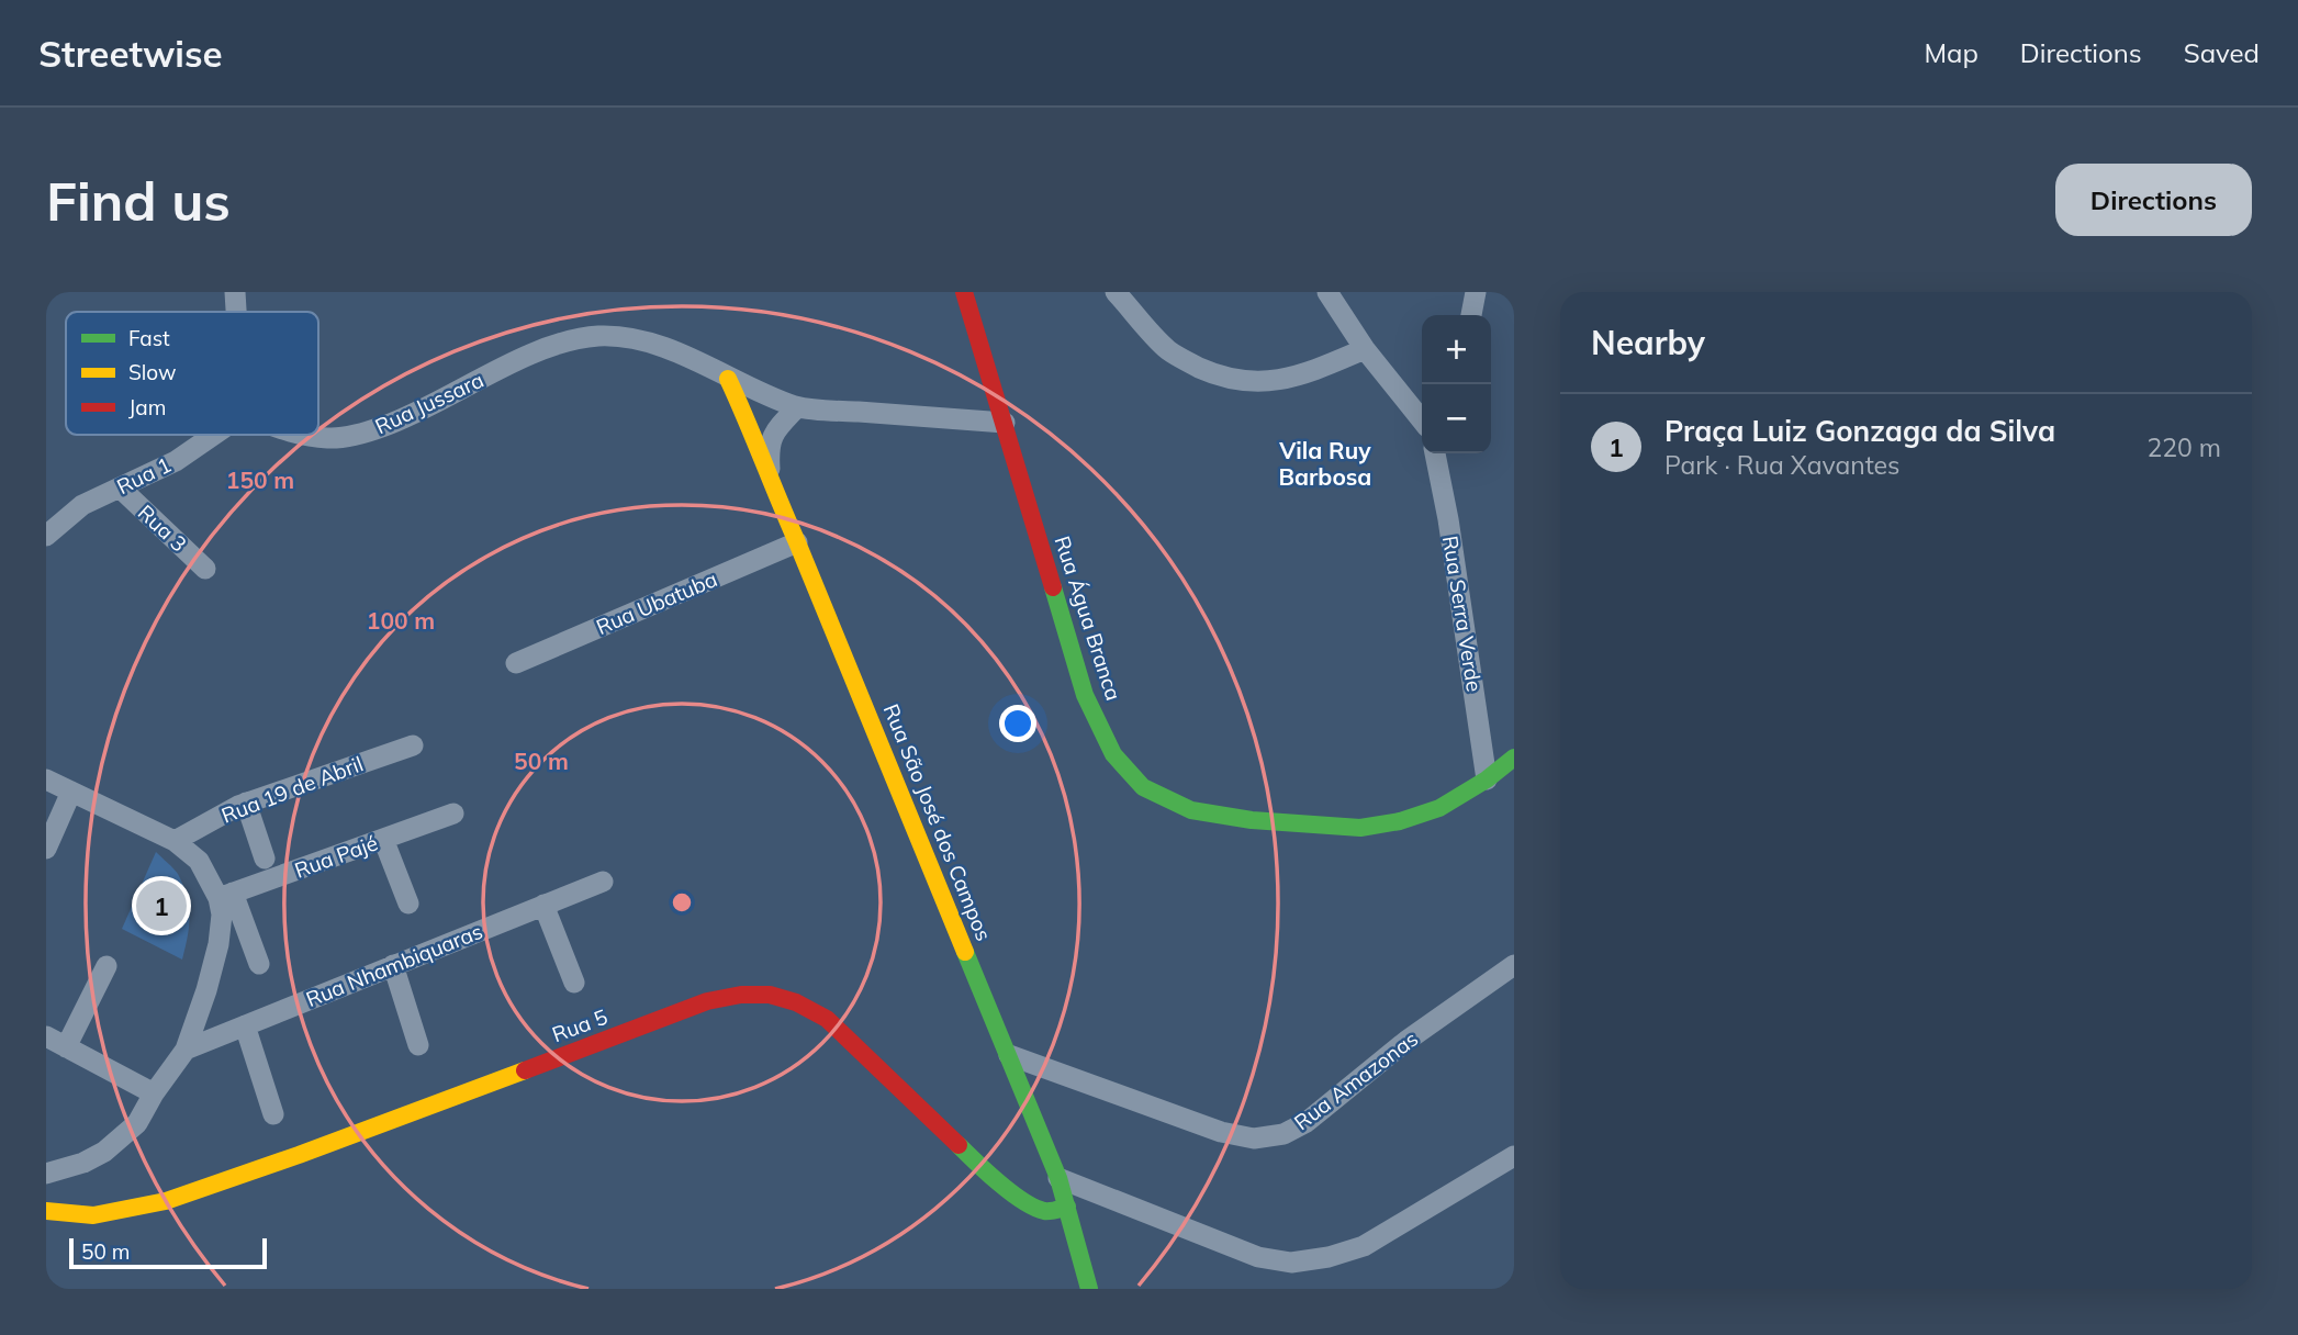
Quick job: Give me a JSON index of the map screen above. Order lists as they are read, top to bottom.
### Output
{
  "streets": {
    "street": [
      "Rua Jussara",
      "Rua 1",
      "Rua 3",
      "Rua Ubatuba",
      "Rua Serra Verde",
      "Rua Água Branca",
      "Rua 19 de Abril",
      "Rua São José dos Campos",
      "Rua Pajé",
      "Rua Nhambiquaras",
      "Rua 5",
      "Rua Amazonas"
    ]
  },
  "crossings": [
    ["Rua Jussara", "Rua Água Branca"],
    ["Rua Jussara", "Rua São José dos Campos"],
    ["Rua 1", "Rua 3"],
    ["Rua Ubatuba", "Rua São José dos Campos"],
    ["Rua Serra Verde", "Rua Água Branca"],
    ["Rua São José dos Campos", "Rua 5"],
    ["Rua São José dos Campos", "Rua Amazonas"]
  ],
  "districts": ["Vila Ruy Barbosa"],
  "legend": ["Fast", "Slow", "Jam"],
  "scale_bar": "50 m",
  "page": {
    "header": "Streetwise",
    "nav": ["Map", "Directions", "Saved"],
    "buttons": "Directions",
    "title": "Find us",
    "heading": "Nearby",
    "map_buttons": ["+", "−"],
    "list": [
      {
        "mark": "1",
        "name": "Praça Luiz Gonzaga da Silva",
        "note": "Park · Rua Xavantes",
        "value": "220 m"
      }
    ],
    "pins": "1",
    "scale": "50 m"
  },
  "rings": ["150 m", "100 m", "50 m"]
}
